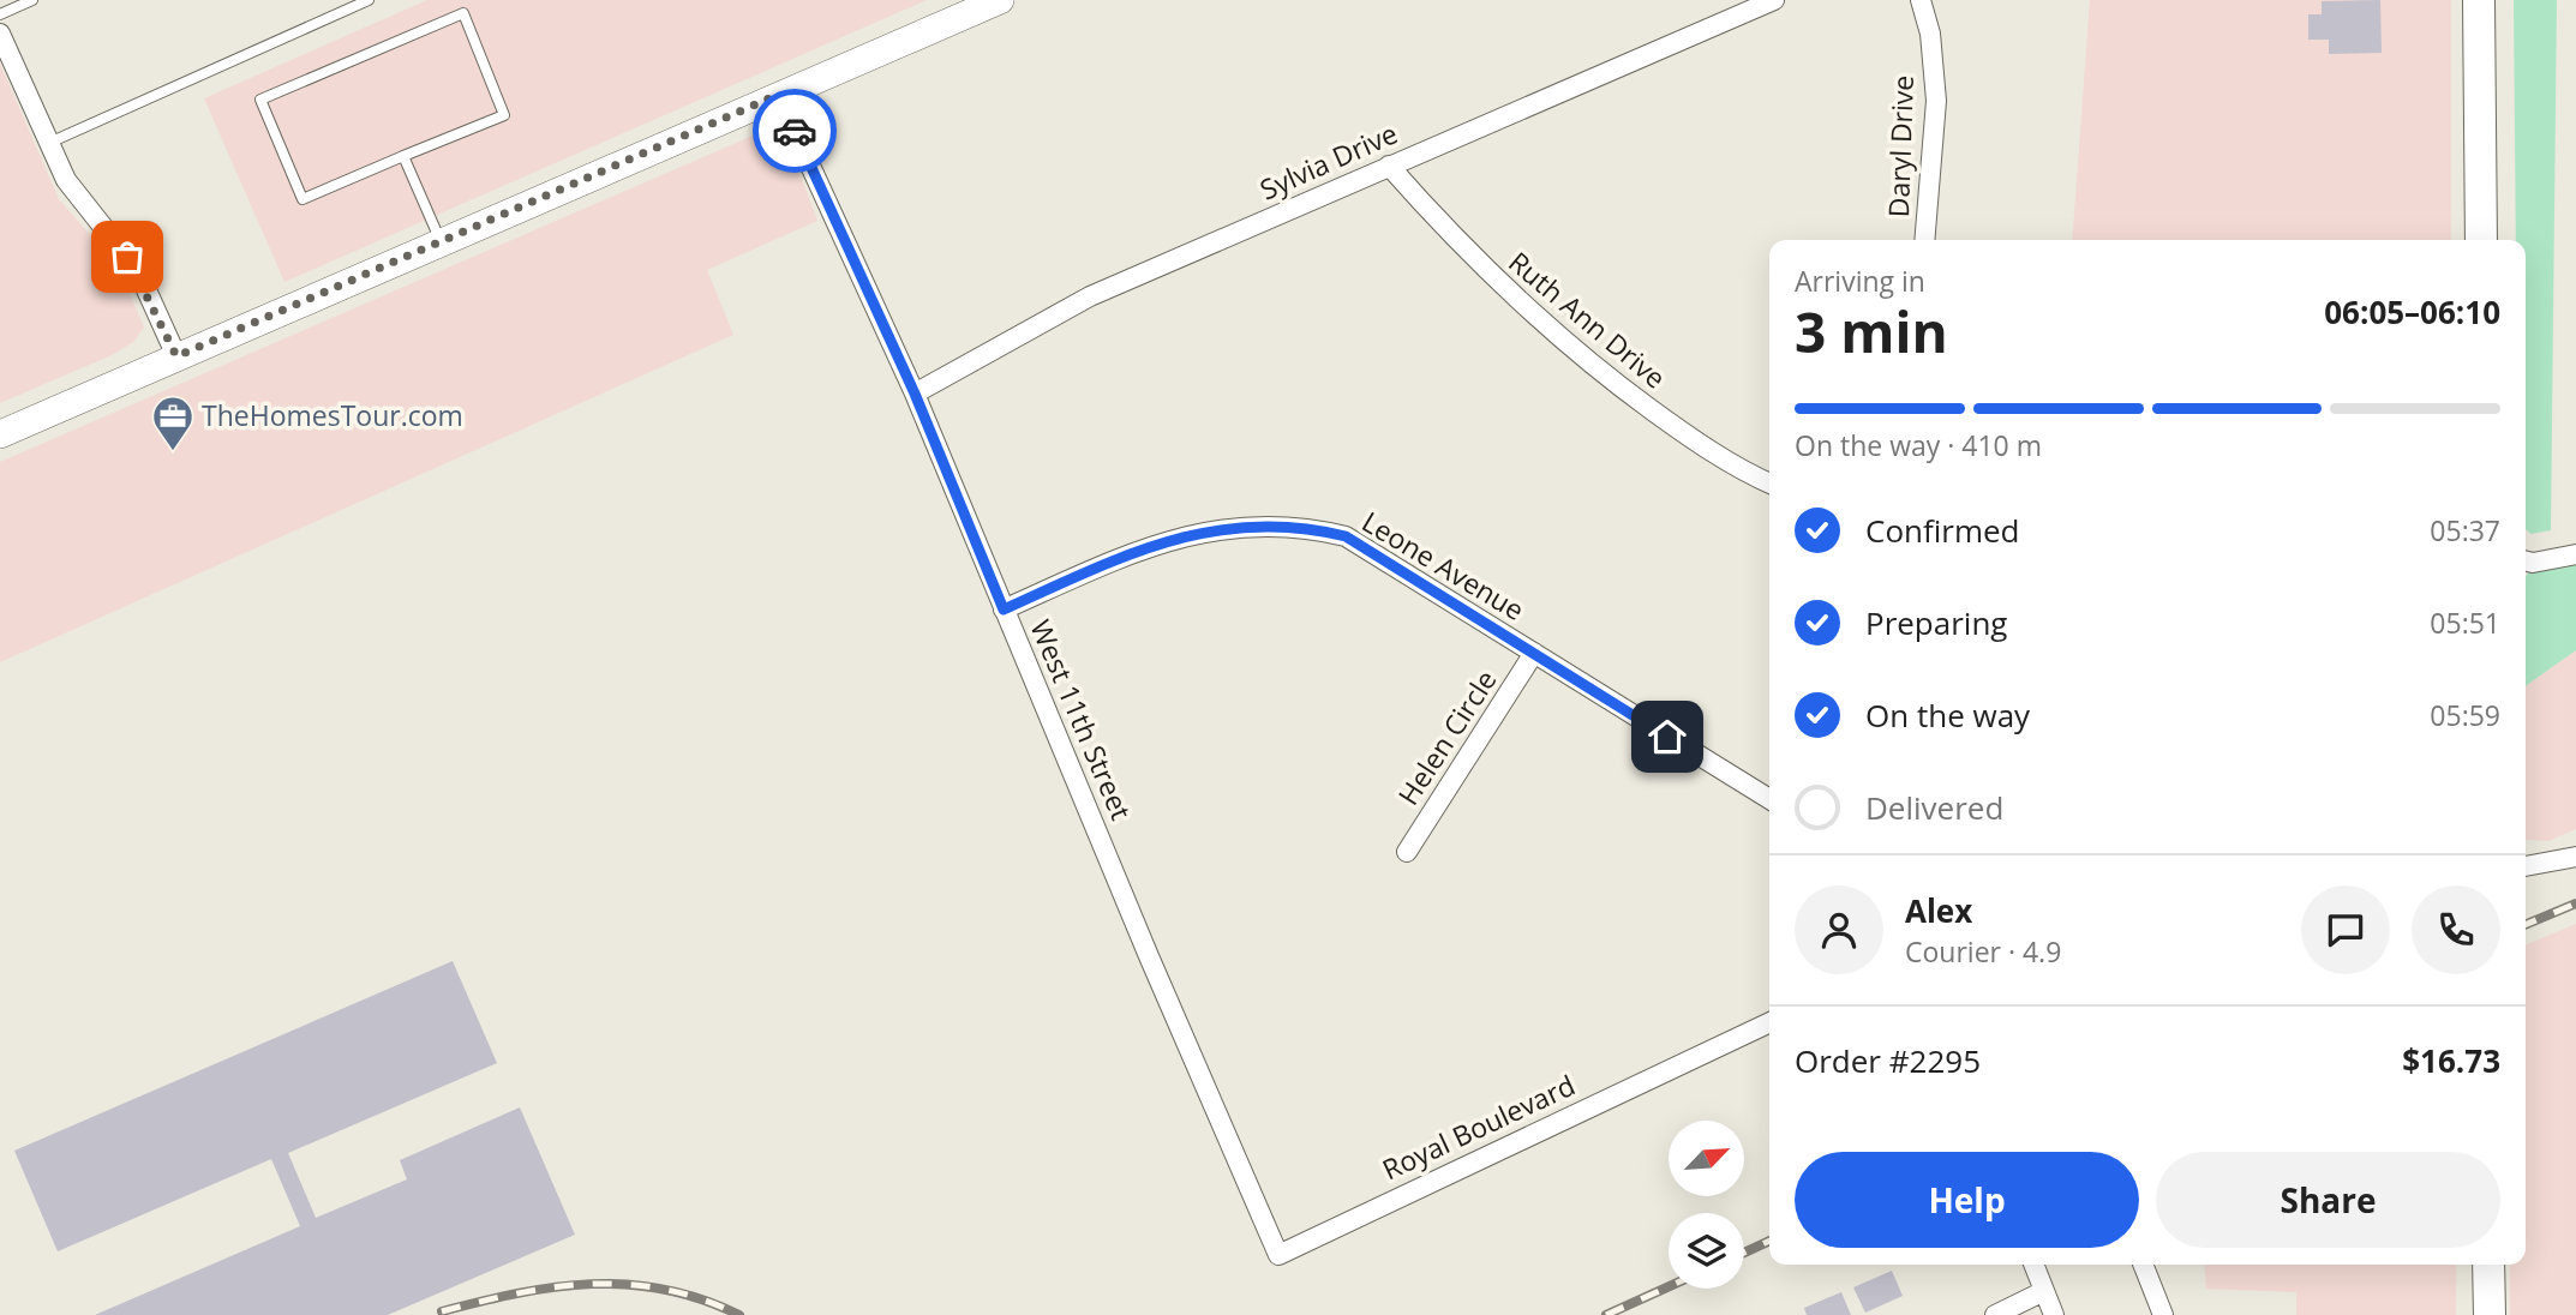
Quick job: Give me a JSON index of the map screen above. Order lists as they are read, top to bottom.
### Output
{
  "streets": {
    "street": [
      "Daryl Drive",
      "Sylvia Drive",
      "Ruth Ann Drive",
      "Leone Avenue",
      "West 11th Street",
      "Helen Circle",
      "Royal Boulevard"
    ]
  },
  "crossings": [
    ["Sylvia Drive", "Ruth Ann Drive"],
    ["Sylvia Drive", "West 11th Street"],
    ["Leone Avenue", "West 11th Street"],
    ["Leone Avenue", "Helen Circle"],
    ["West 11th Street", "Royal Boulevard"]
  ],
  "places": {
    "office": ["TheHomesTour.com"]
  },
  "north": "top right",
  "page": {
    "heading": ["3 min", "Arriving in", "06:05–06:10"],
    "panel": [
      "Alex",
      "Courier · 4.9",
      "Order #2295",
      "$16.73"
    ],
    "bar": "On the way · 410 m",
    "list": [
      ["Confirmed", "05:37"],
      ["Preparing", "05:51"],
      ["On the way", "05:59"],
      "Delivered"
    ],
    "buttons": ["Help", "Share"]
  }
}
